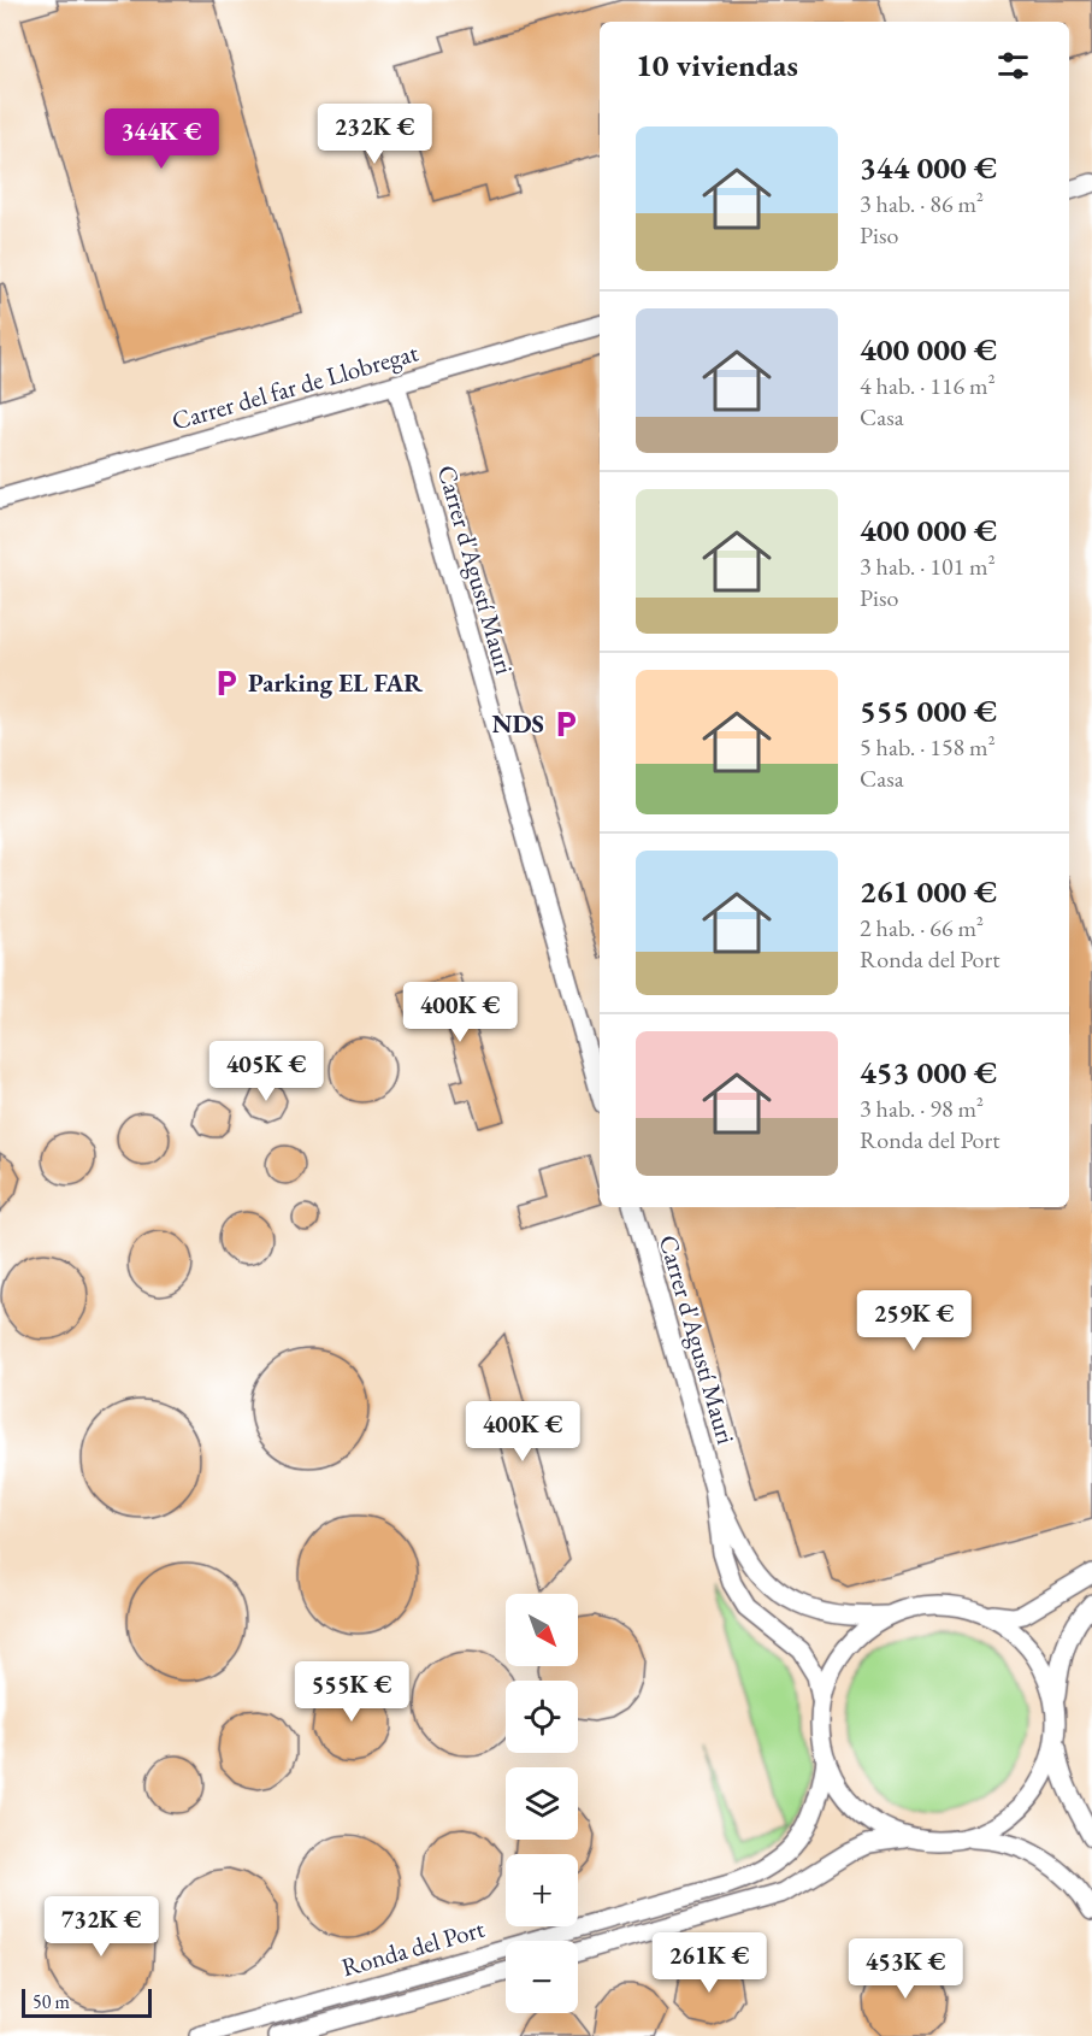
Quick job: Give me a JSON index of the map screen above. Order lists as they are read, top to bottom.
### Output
{
  "streets": {
    "street": ["Carrer del far de Llobregat", "Carrer d'Agustí Mauri", "Ronda del Port"]
  },
  "crossings": [
    ["Carrer del far de Llobregat", "Carrer d'Agustí Mauri"]
  ],
  "places": {
    "parking": ["Parking EL FAR", "NDS"]
  },
  "scale_bar": "50 m",
  "north": "bottom right",
  "page": {
    "heading": "10 viviendas",
    "price": [
      "232K €",
      "344K €",
      "400K €",
      "405K €",
      "259K €",
      "400K €",
      "555K €",
      "732K €",
      "261K €",
      "453K €"
    ],
    "list": [
      {
        "name": "344 000 €",
        "note": "3 hab. · 86 m² · Piso"
      },
      {
        "name": "400 000 €",
        "note": "4 hab. · 116 m² · Casa"
      },
      {
        "name": "400 000 €",
        "note": "3 hab. · 101 m² · Piso"
      },
      {
        "name": "555 000 €",
        "note": "5 hab. · 158 m² · Casa"
      },
      {
        "name": "261 000 €",
        "note": "2 hab. · 66 m² · Ronda del Port"
      },
      {
        "name": "453 000 €",
        "note": "3 hab. · 98 m² · Ronda del Port"
      }
    ],
    "map_buttons": ["+", "−"],
    "scale": "50 m"
  }
}
